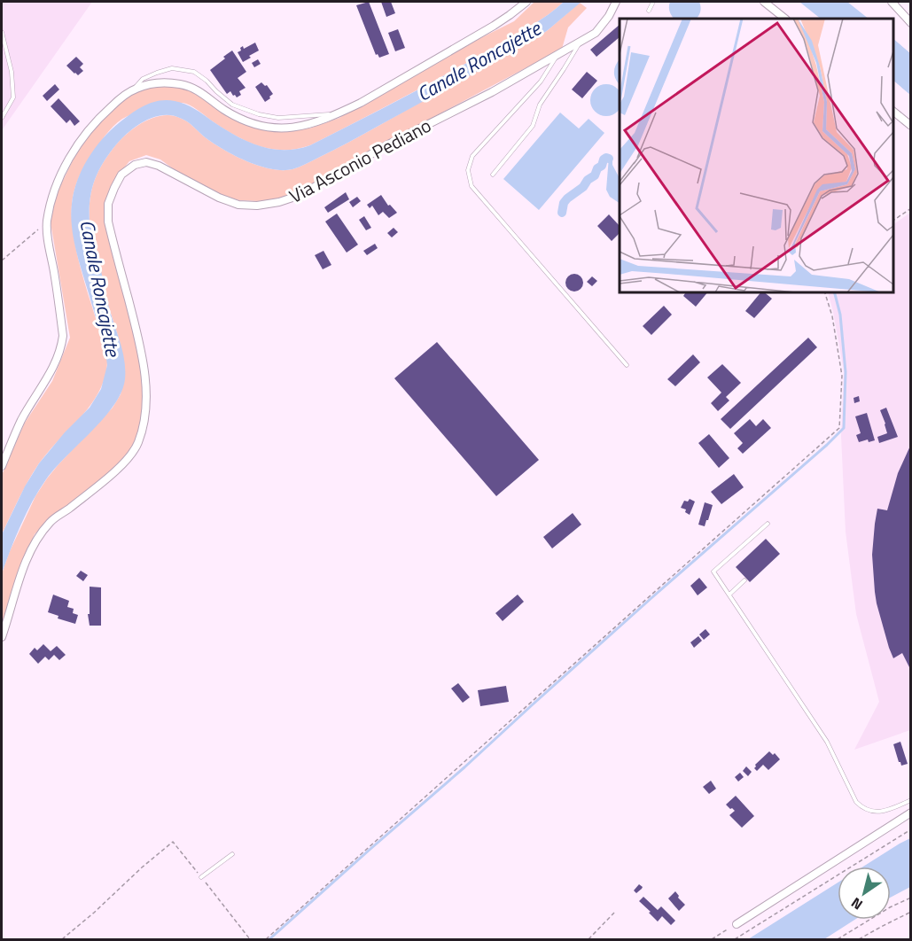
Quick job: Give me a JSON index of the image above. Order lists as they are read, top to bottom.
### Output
{
  "streets": {
    "street": ["Via Asconio Pediano"]
  },
  "water": ["Canale Roncajette"],
  "north": "bottom left"
}
